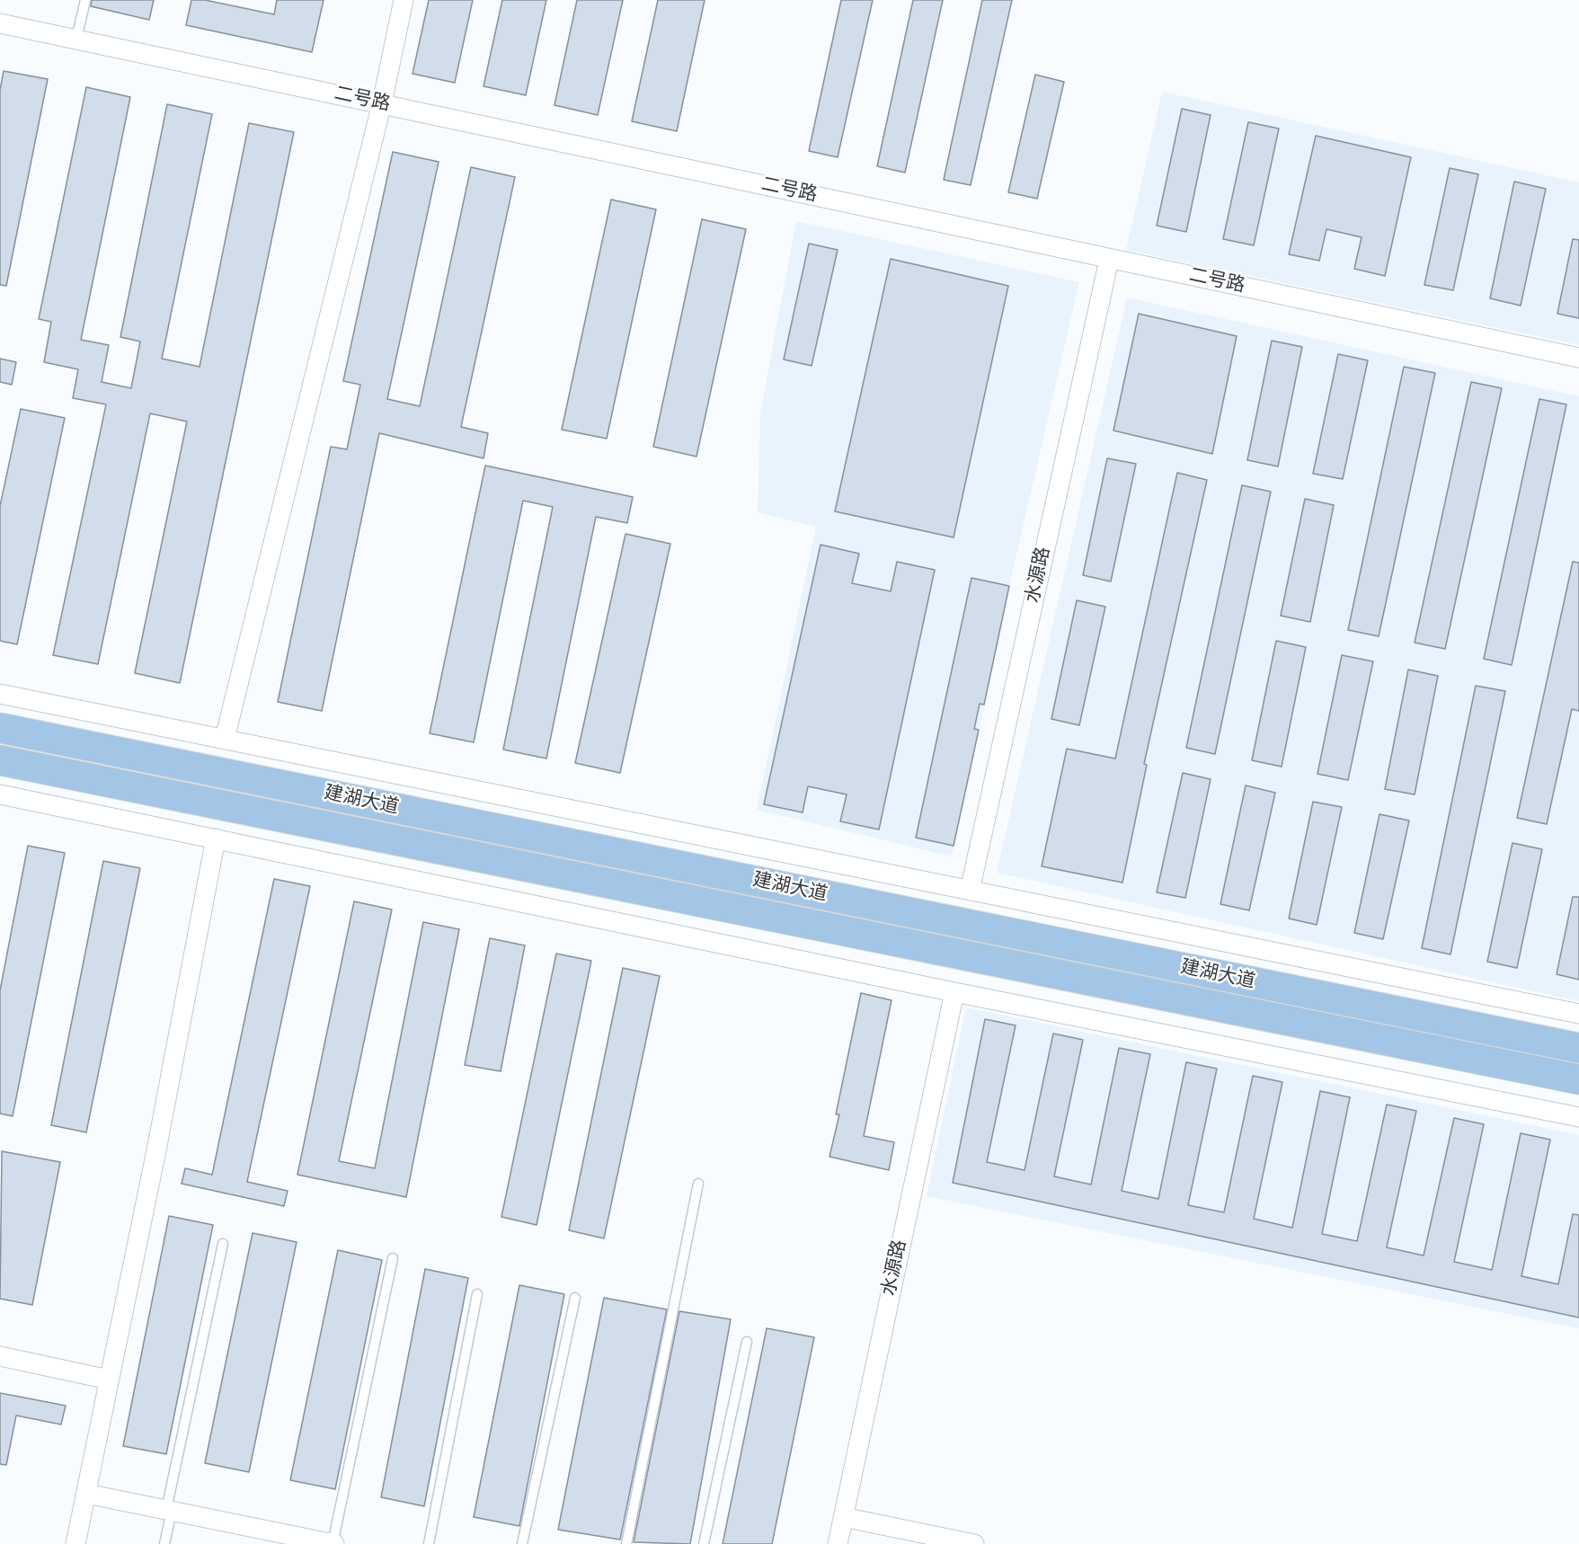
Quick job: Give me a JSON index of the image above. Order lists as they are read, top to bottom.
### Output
{
  "streets": {
    "main road": ["建湖大道"],
    "street": ["二号路", "水源路"]
  },
  "crossings": [
    ["二号路", "水源路"]
  ]
}
